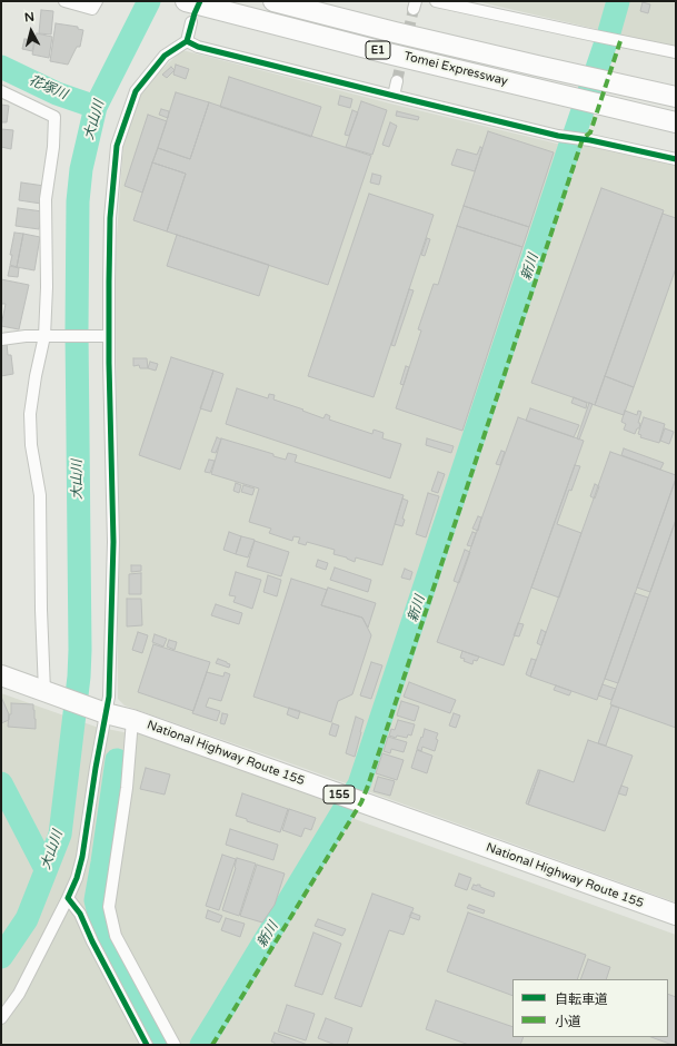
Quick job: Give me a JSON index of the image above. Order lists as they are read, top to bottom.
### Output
{
  "streets": {
    "highway": [
      "E1",
      "Tomei Expressway",
      "National Highway Route 155",
      "155"
    ]
  },
  "water": ["花塚川", "大山川", "新川"],
  "legend": ["自転車道", "小道"],
  "north": "top"
}
